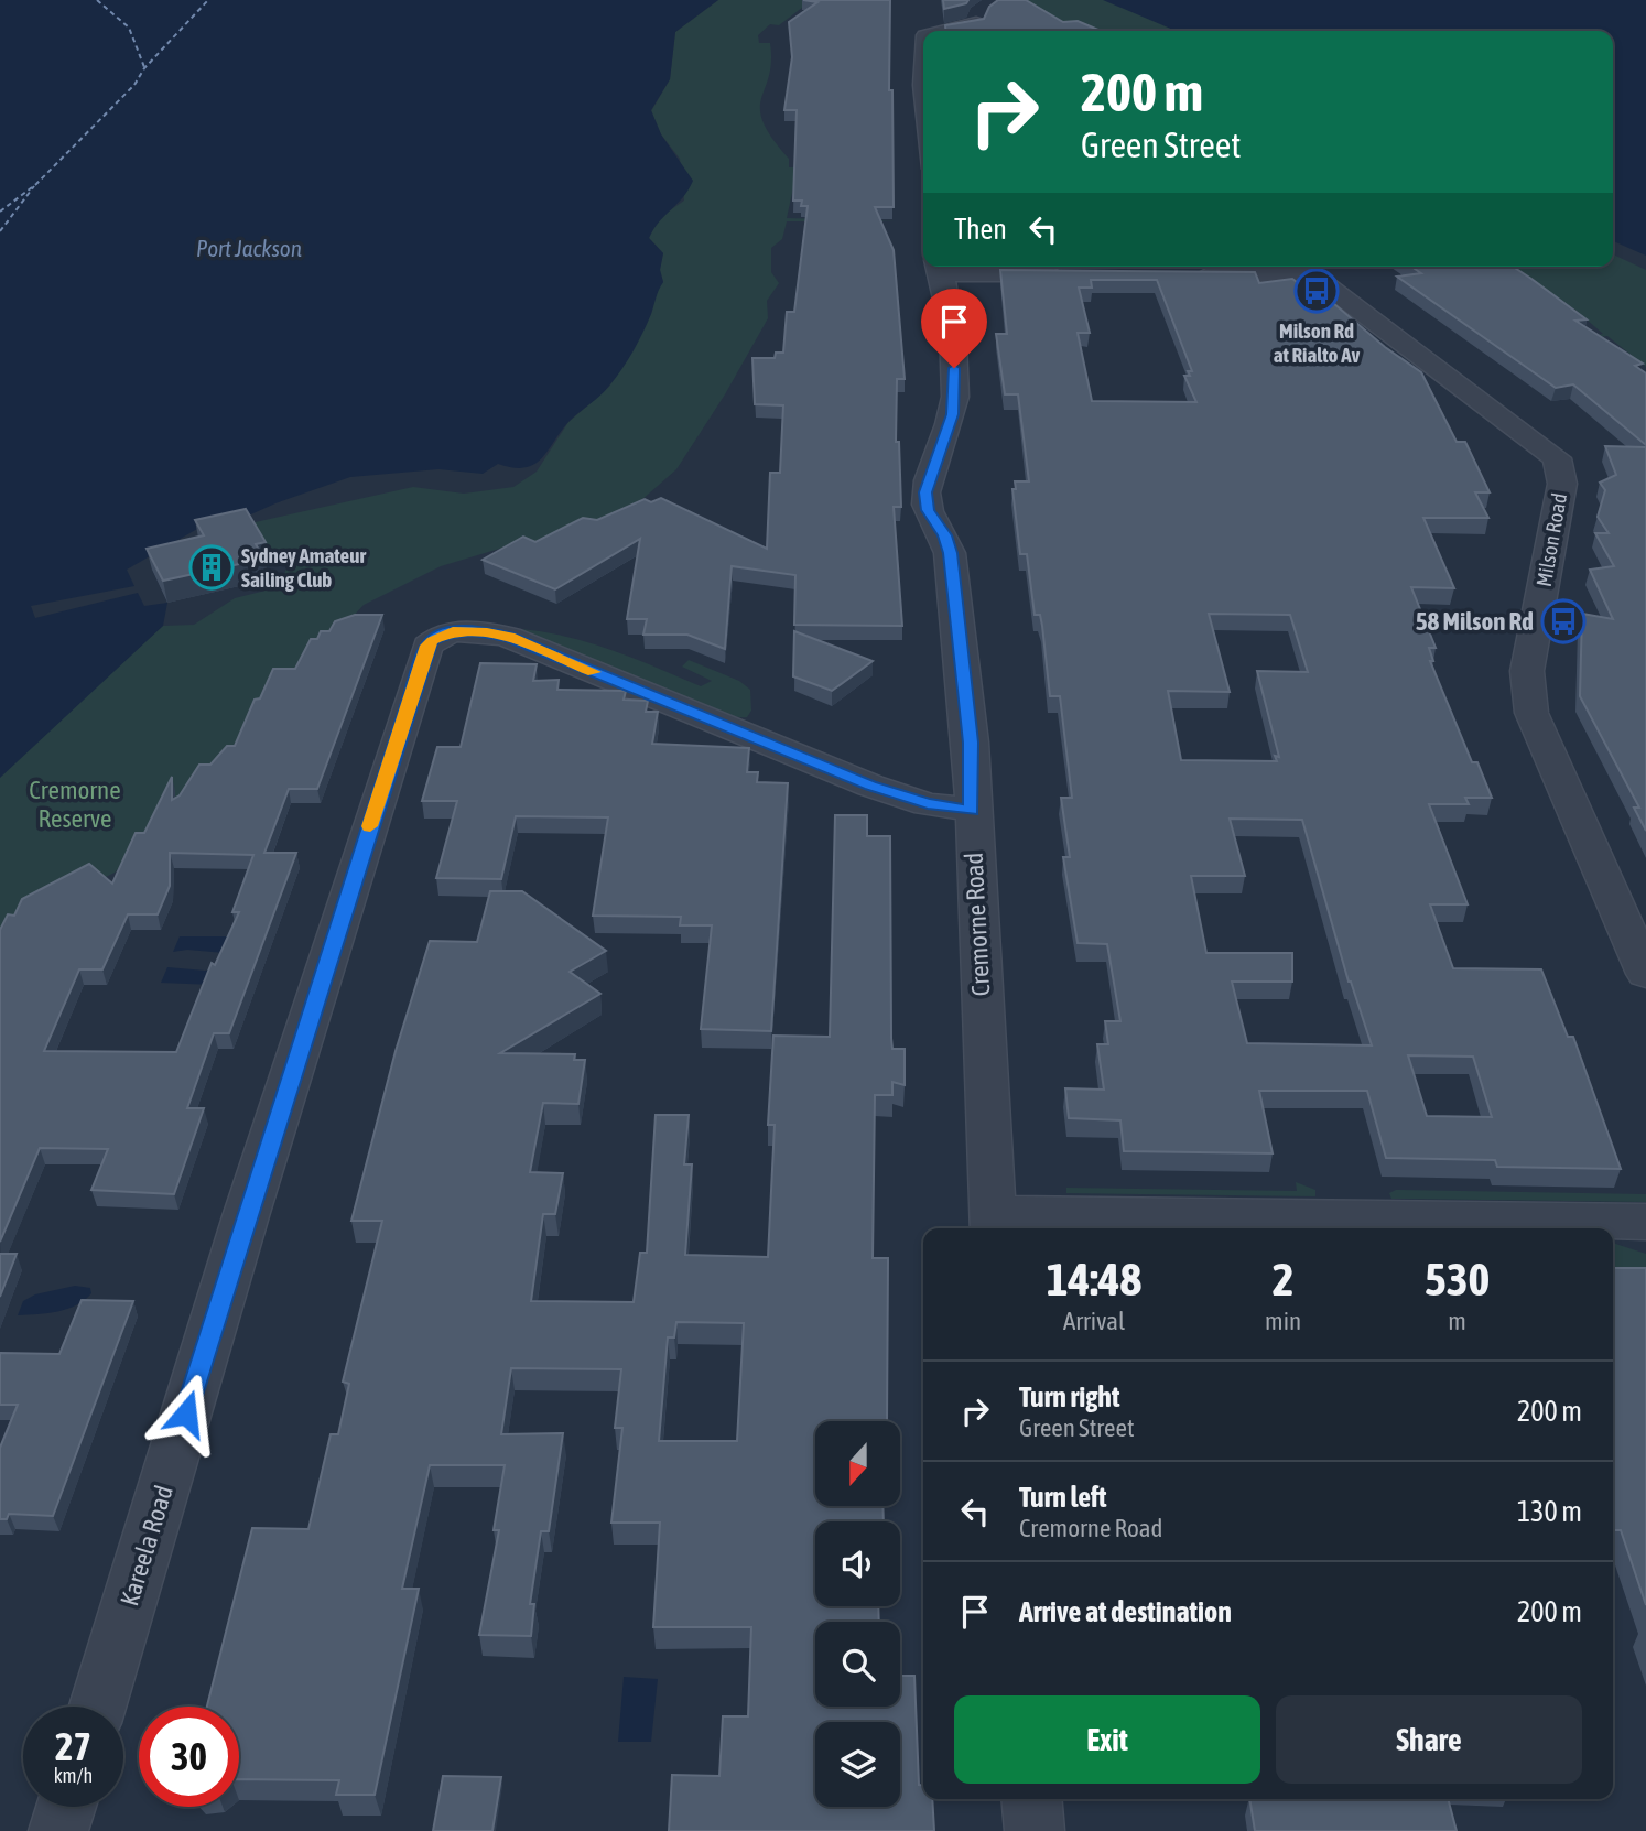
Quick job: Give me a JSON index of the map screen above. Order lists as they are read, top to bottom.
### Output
{
  "streets": {
    "street": ["Milson Road", "Cremorne Road", "Kareela Road"]
  },
  "crossings": [
    ["Cremorne Road", "Kareela Road"]
  ],
  "water": ["Port Jackson"],
  "parks": ["Cremorne Reserve"],
  "places": {
    "bus stop": ["Milson Rd at Rialto Av", "58 Milson Rd"],
    "building": ["Sydney Amateur Sailing Club"]
  },
  "north": "bottom",
  "page": {
    "turn": ["200 m", "Green Street"],
    "then": "Then",
    "eta": [
      "14:48",
      "Arrival",
      "2",
      "min",
      "530",
      "m"
    ],
    "list": [
      {
        "name": "Turn right",
        "note": "Green Street",
        "value": "200 m"
      },
      {
        "name": "Turn left",
        "note": "Cremorne Road",
        "value": "130 m"
      },
      {
        "name": "Arrive at destination",
        "value": "200 m"
      }
    ],
    "buttons": ["Exit", "Share"],
    "speed": "27 km/h",
    "limit": "30"
  }
}
